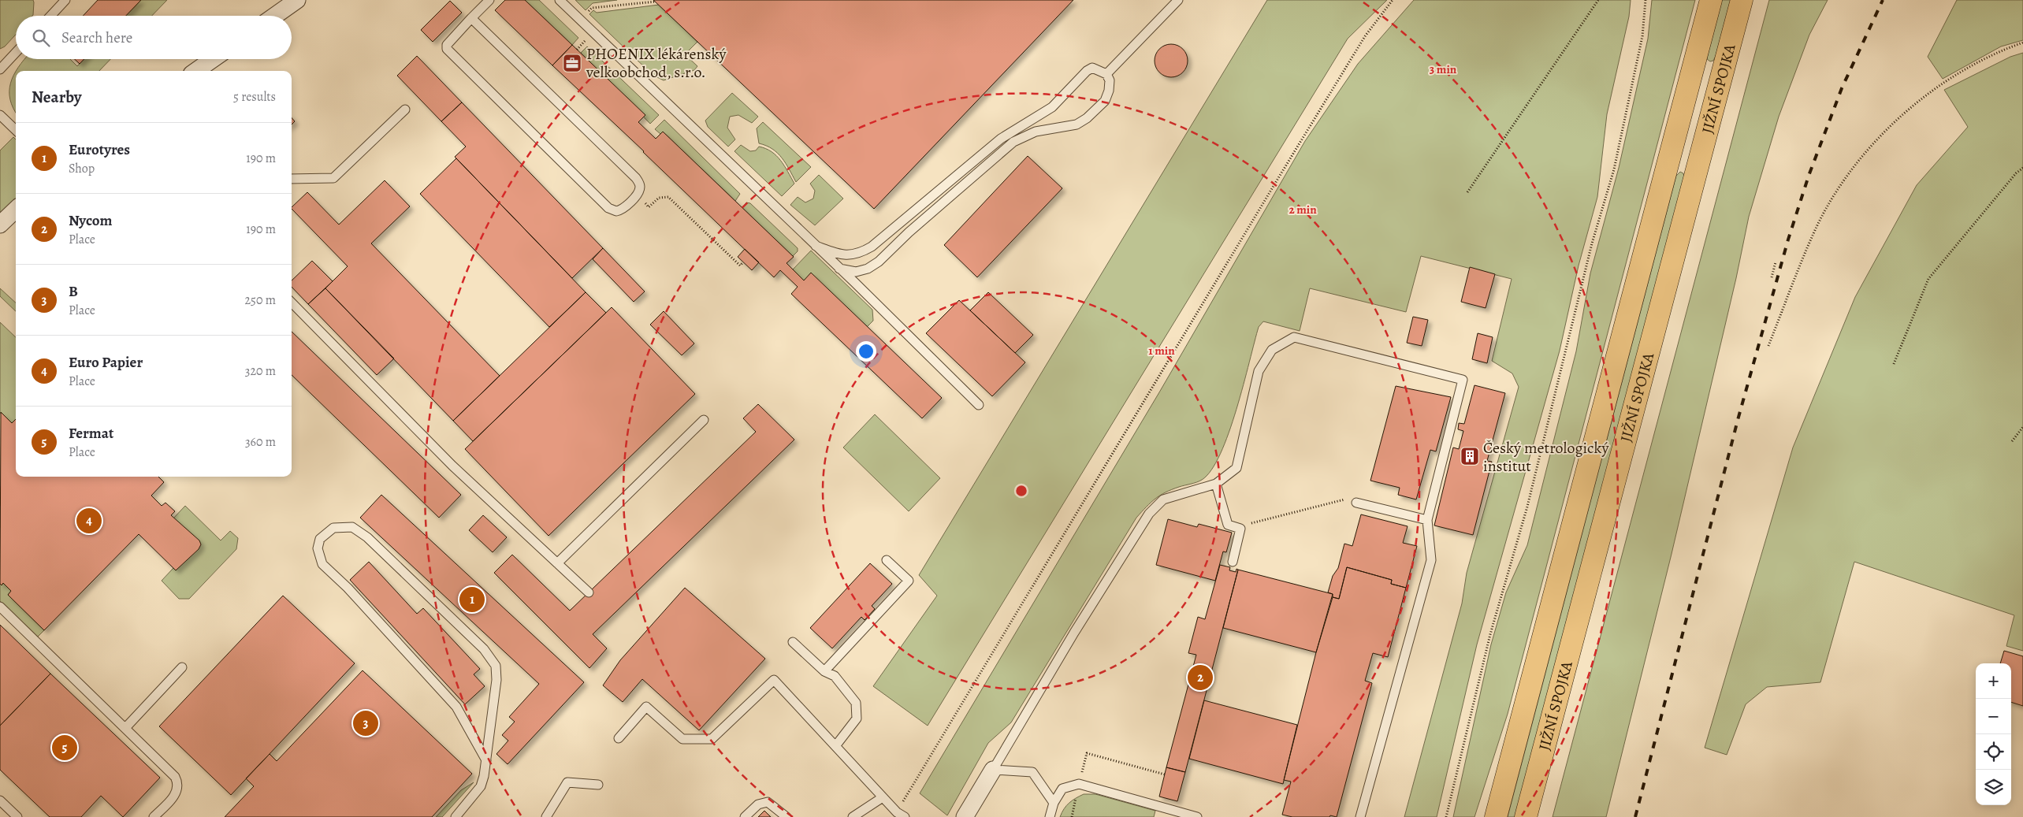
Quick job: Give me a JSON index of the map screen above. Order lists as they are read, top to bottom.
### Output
{
  "streets": {
    "highway": ["JIŽNÍ SPOJKA"]
  },
  "places": {
    "office": ["PHOENIX lékárenský velkoobchod, s.r.o."],
    "building": ["Český metrologický institut"]
  },
  "page": {
    "search": "Search here",
    "heading": ["Nearby", "5 results"],
    "list": [
      {
        "mark": "1",
        "name": "Eurotyres",
        "note": "Shop",
        "value": "190 m"
      },
      {
        "mark": "2",
        "name": "Nycom",
        "note": "Place",
        "value": "190 m"
      },
      {
        "mark": "3",
        "name": "B",
        "note": "Place",
        "value": "250 m"
      },
      {
        "mark": "4",
        "name": "Euro Papier",
        "note": "Place",
        "value": "320 m"
      },
      {
        "mark": "5",
        "name": "Fermat",
        "note": "Place",
        "value": "360 m"
      }
    ],
    "pins": [
      "4",
      "1",
      "2",
      "3",
      "5"
    ],
    "map_buttons": ["+", "−"]
  },
  "rings": ["3 min", "2 min", "1 min"]
}
